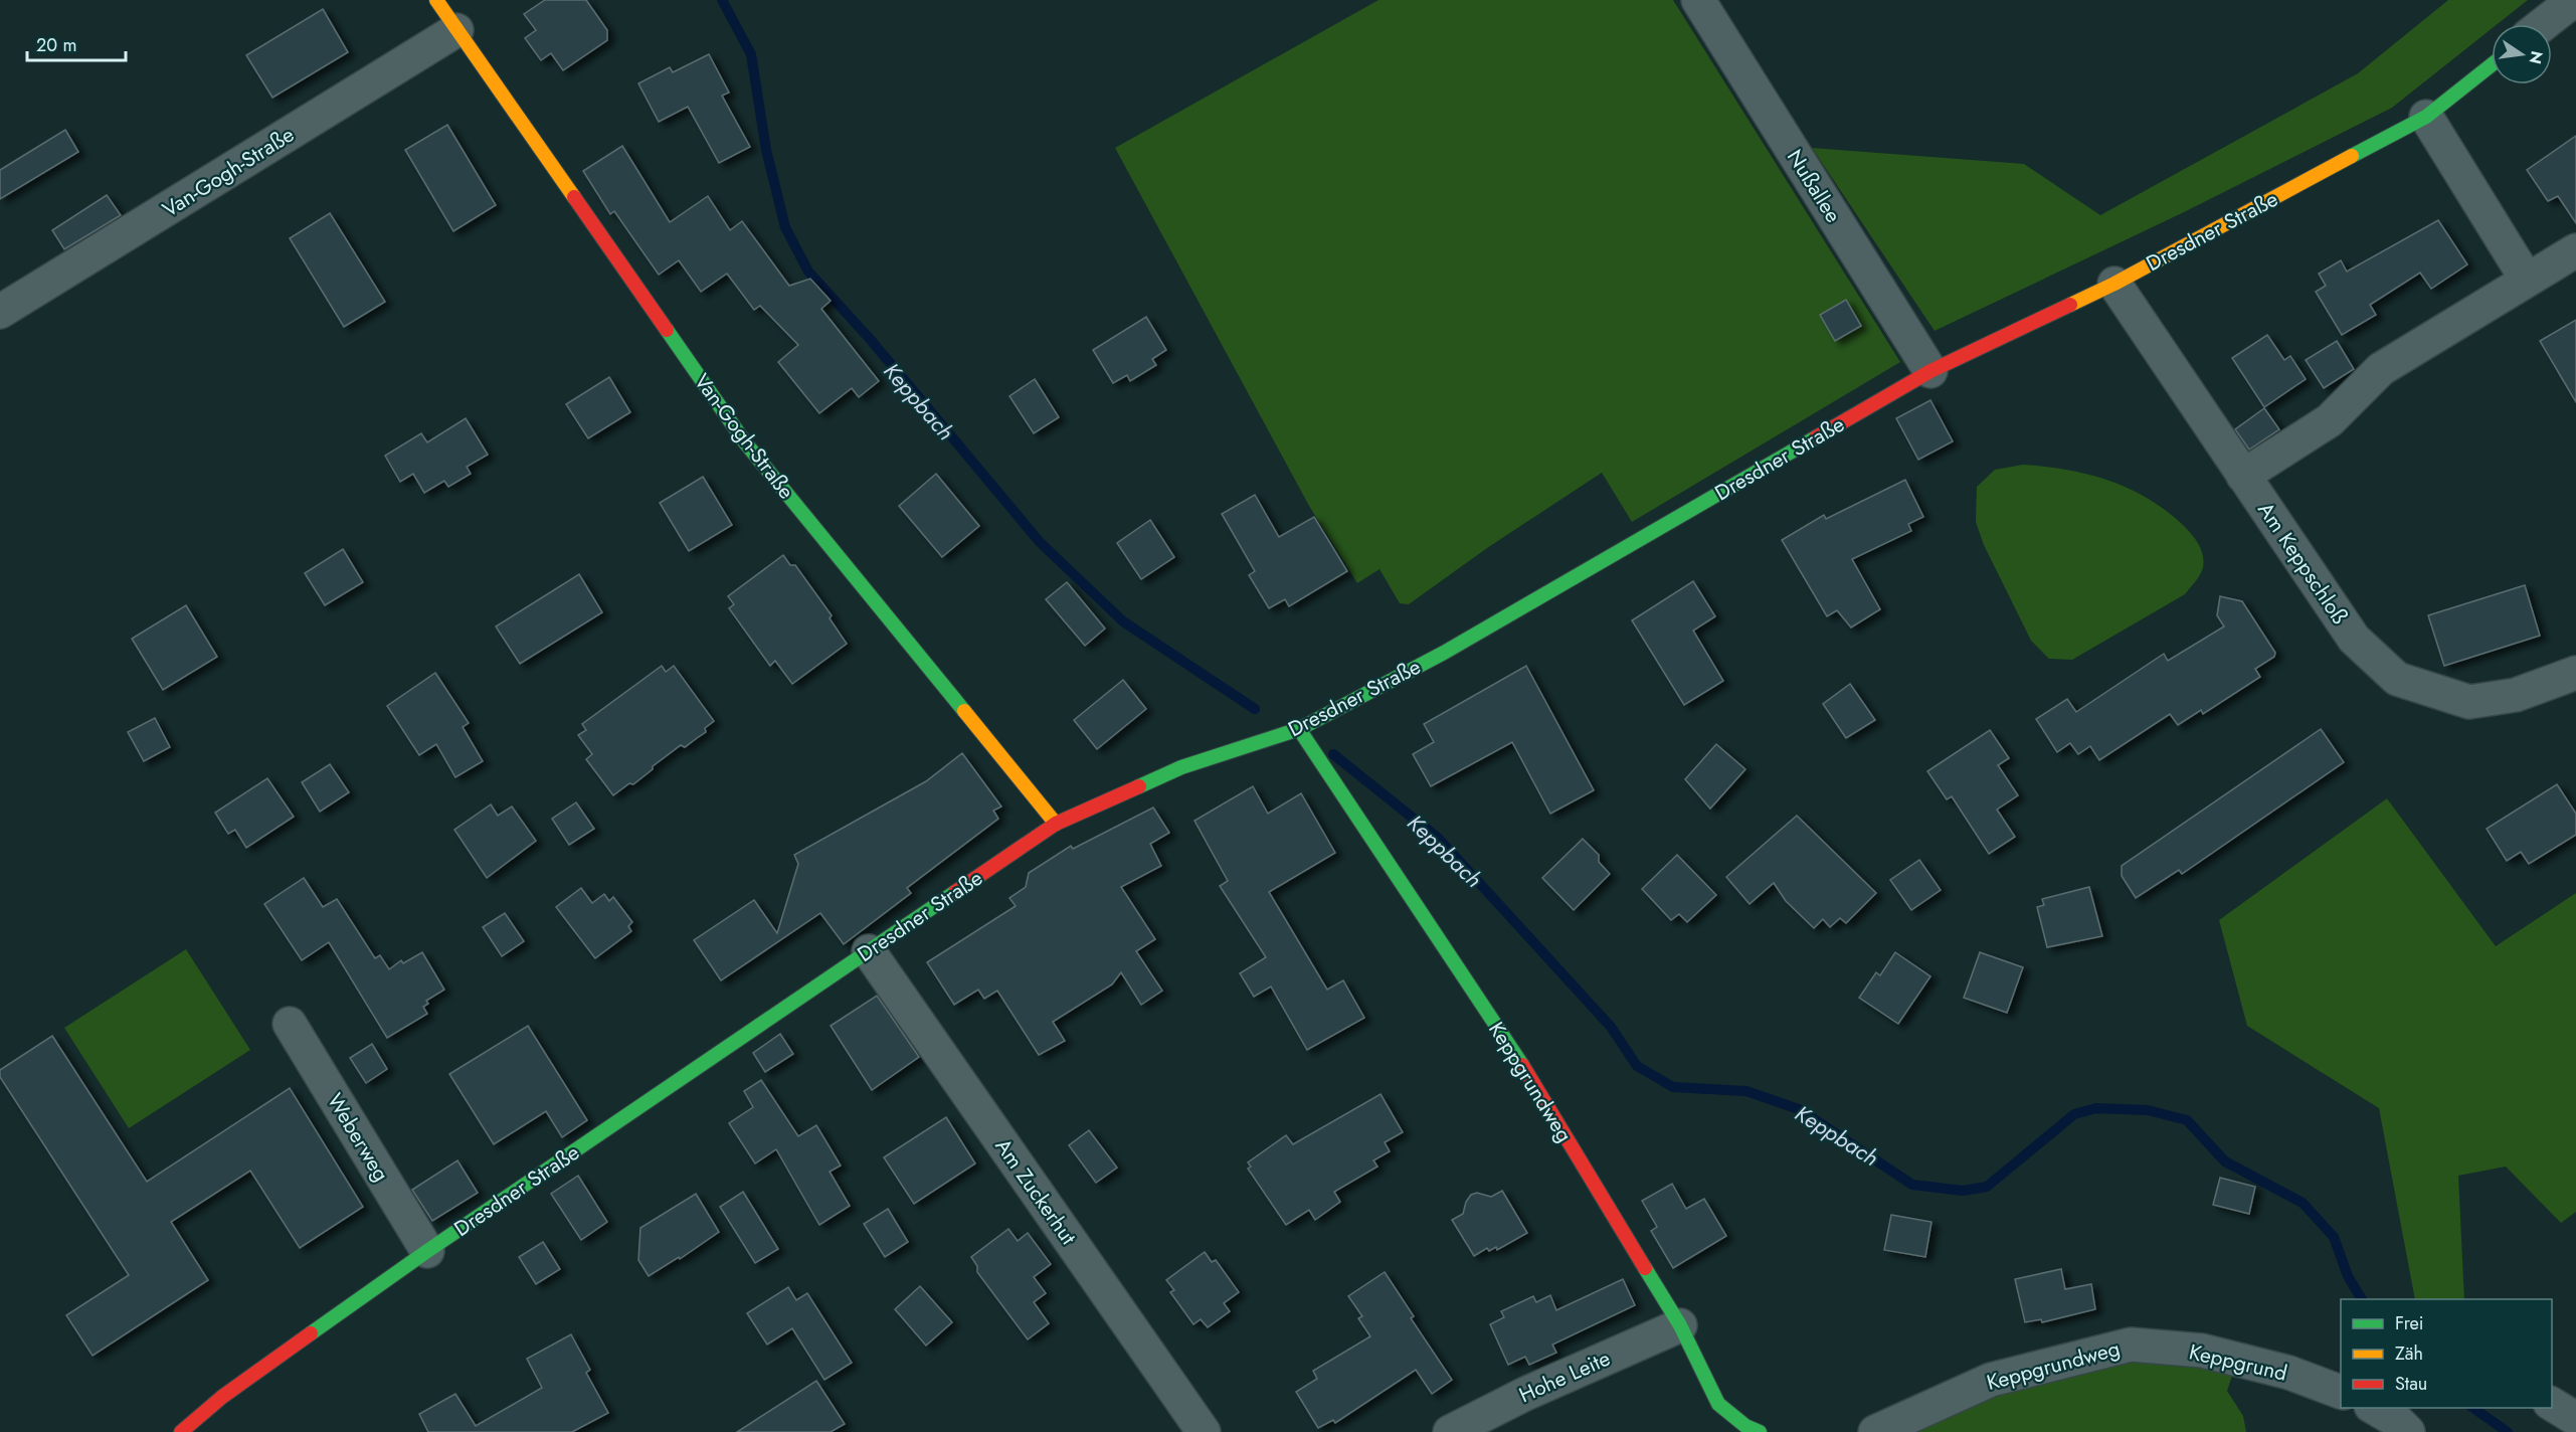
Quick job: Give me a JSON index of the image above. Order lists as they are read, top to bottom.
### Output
{
  "streets": {
    "street": [
      "Van-Gogh-Straße",
      "Nußallee",
      "Dresdner Straße",
      "Am Keppschloß",
      "Keppgrundweg",
      "Weberweg",
      "Am Zuckerhut",
      "Keppgrund",
      "Hohe Leite"
    ]
  },
  "crossings": [
    ["Van-Gogh-Straße", "Dresdner Straße"],
    ["Nußallee", "Dresdner Straße"],
    ["Dresdner Straße", "Am Keppschloß"],
    ["Dresdner Straße", "Keppgrundweg"],
    ["Dresdner Straße", "Weberweg"],
    ["Dresdner Straße", "Am Zuckerhut"],
    ["Keppgrundweg", "Keppgrund"],
    ["Keppgrundweg", "Hohe Leite"]
  ],
  "water": ["Keppbach"],
  "legend": ["Frei", "Zäh", "Stau"],
  "scale_bar": "20 m",
  "north": "right"
}
